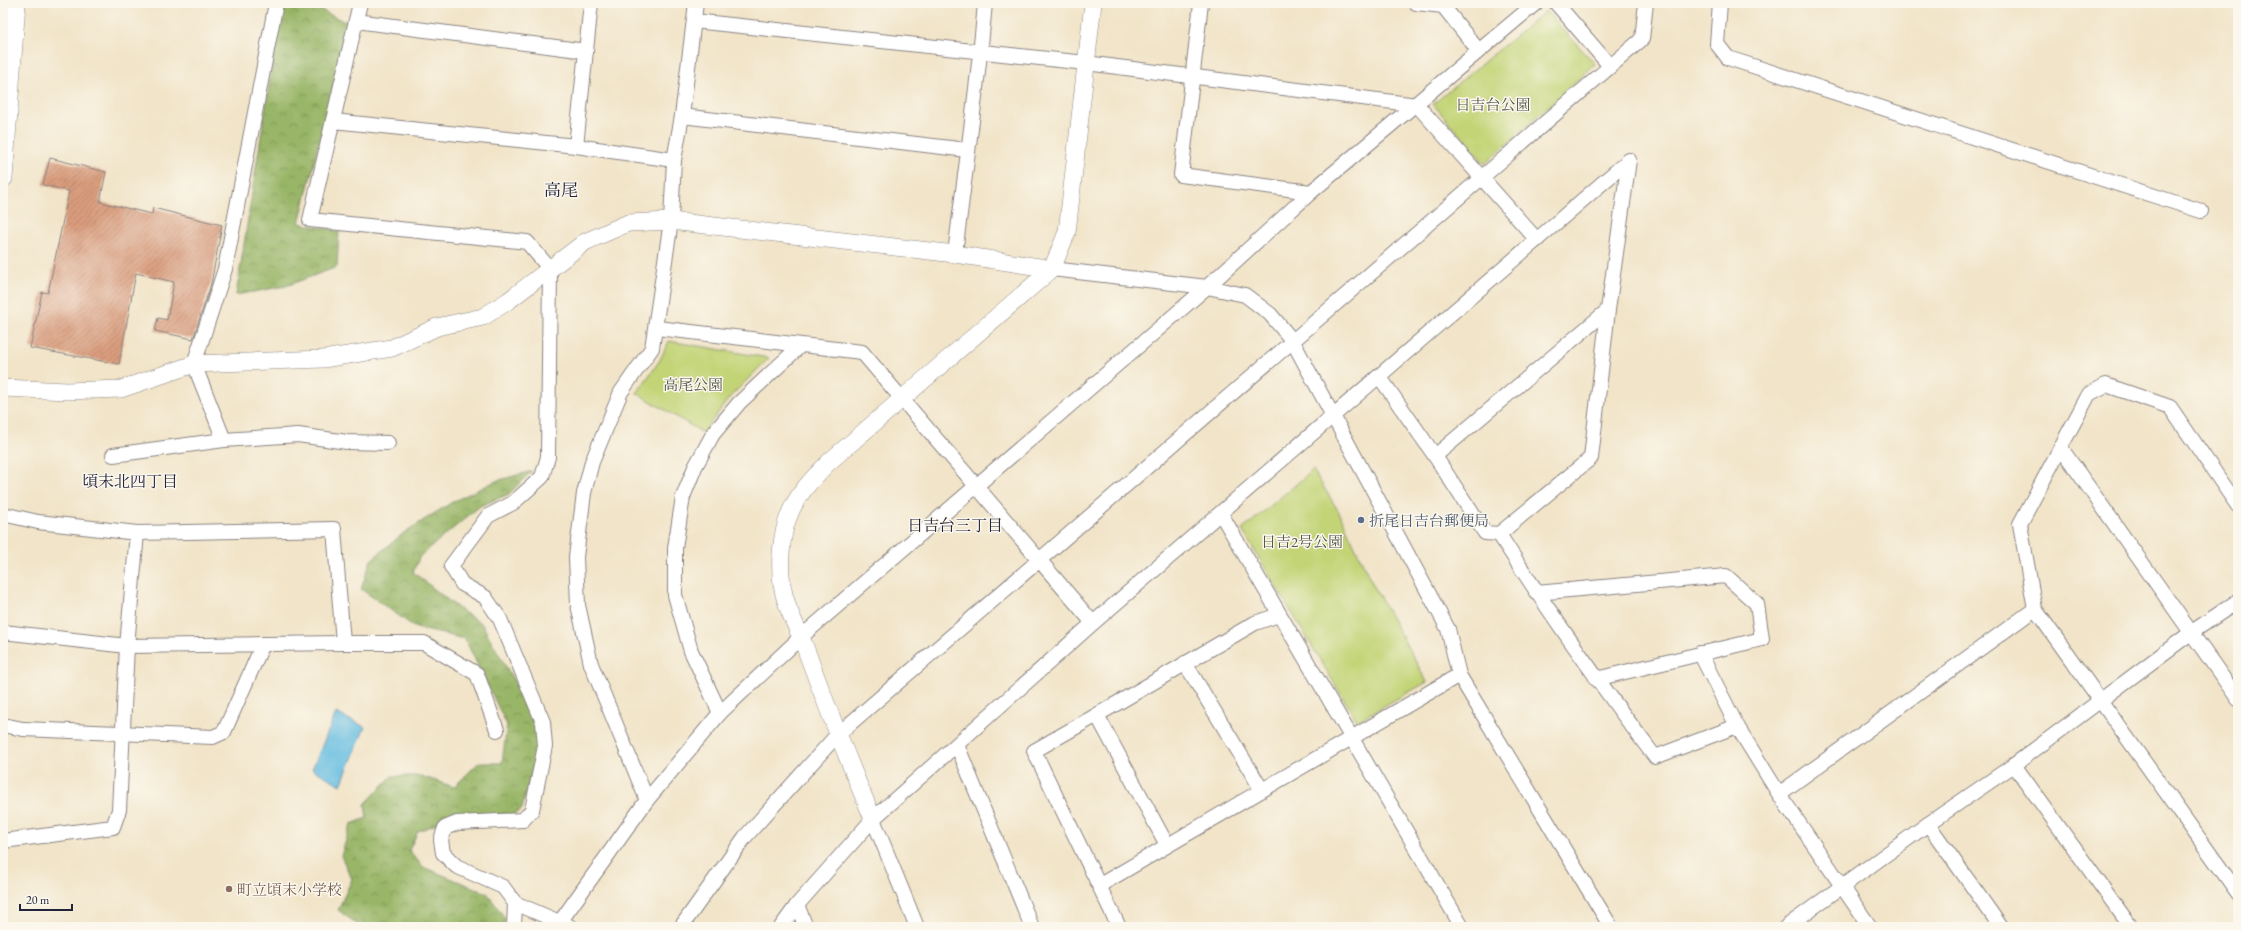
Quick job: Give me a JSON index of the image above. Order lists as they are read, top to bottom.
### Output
{
  "districts": ["高尾", "頃末北四丁目", "日吉台三丁目"],
  "parks": ["日吉台公園", "高尾公園", "日吉2号公園"],
  "places": ["折尾日吉台郵便局", "町立頃末小学校"],
  "scale_bar": "20 m"
}
